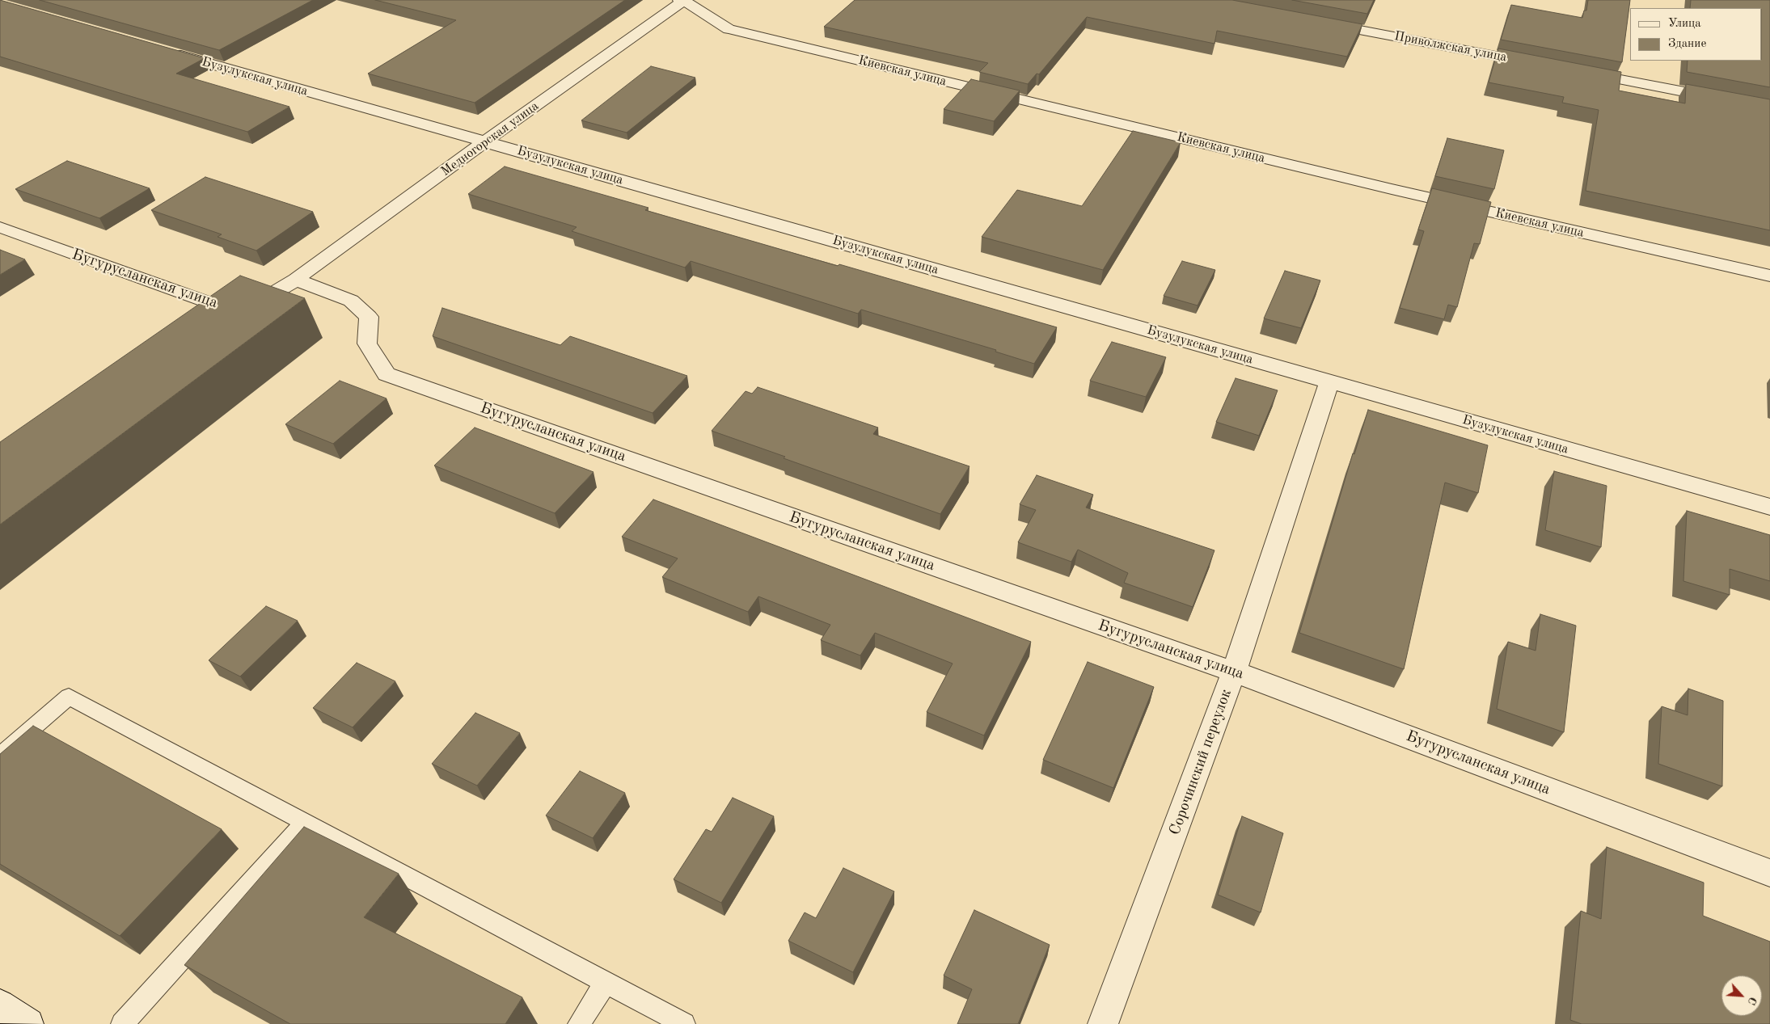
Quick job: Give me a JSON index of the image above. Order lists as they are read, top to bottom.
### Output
{
  "streets": {
    "street": [
      "Приволжская улица",
      "Киевская улица",
      "Бузулукская улица",
      "Медногорская улица",
      "Бугурусланская улица",
      "Сорочинский переулок"
    ]
  },
  "crossings": [
    ["Киевская улица", "Медногорская улица"],
    ["Бузулукская улица", "Медногорская улица"],
    ["Бузулукская улица", "Сорочинский переулок"],
    ["Медногорская улица", "Бугурусланская улица"],
    ["Бугурусланская улица", "Сорочинский переулок"]
  ],
  "legend": ["Улица", "Здание"],
  "north": "bottom right"
}
